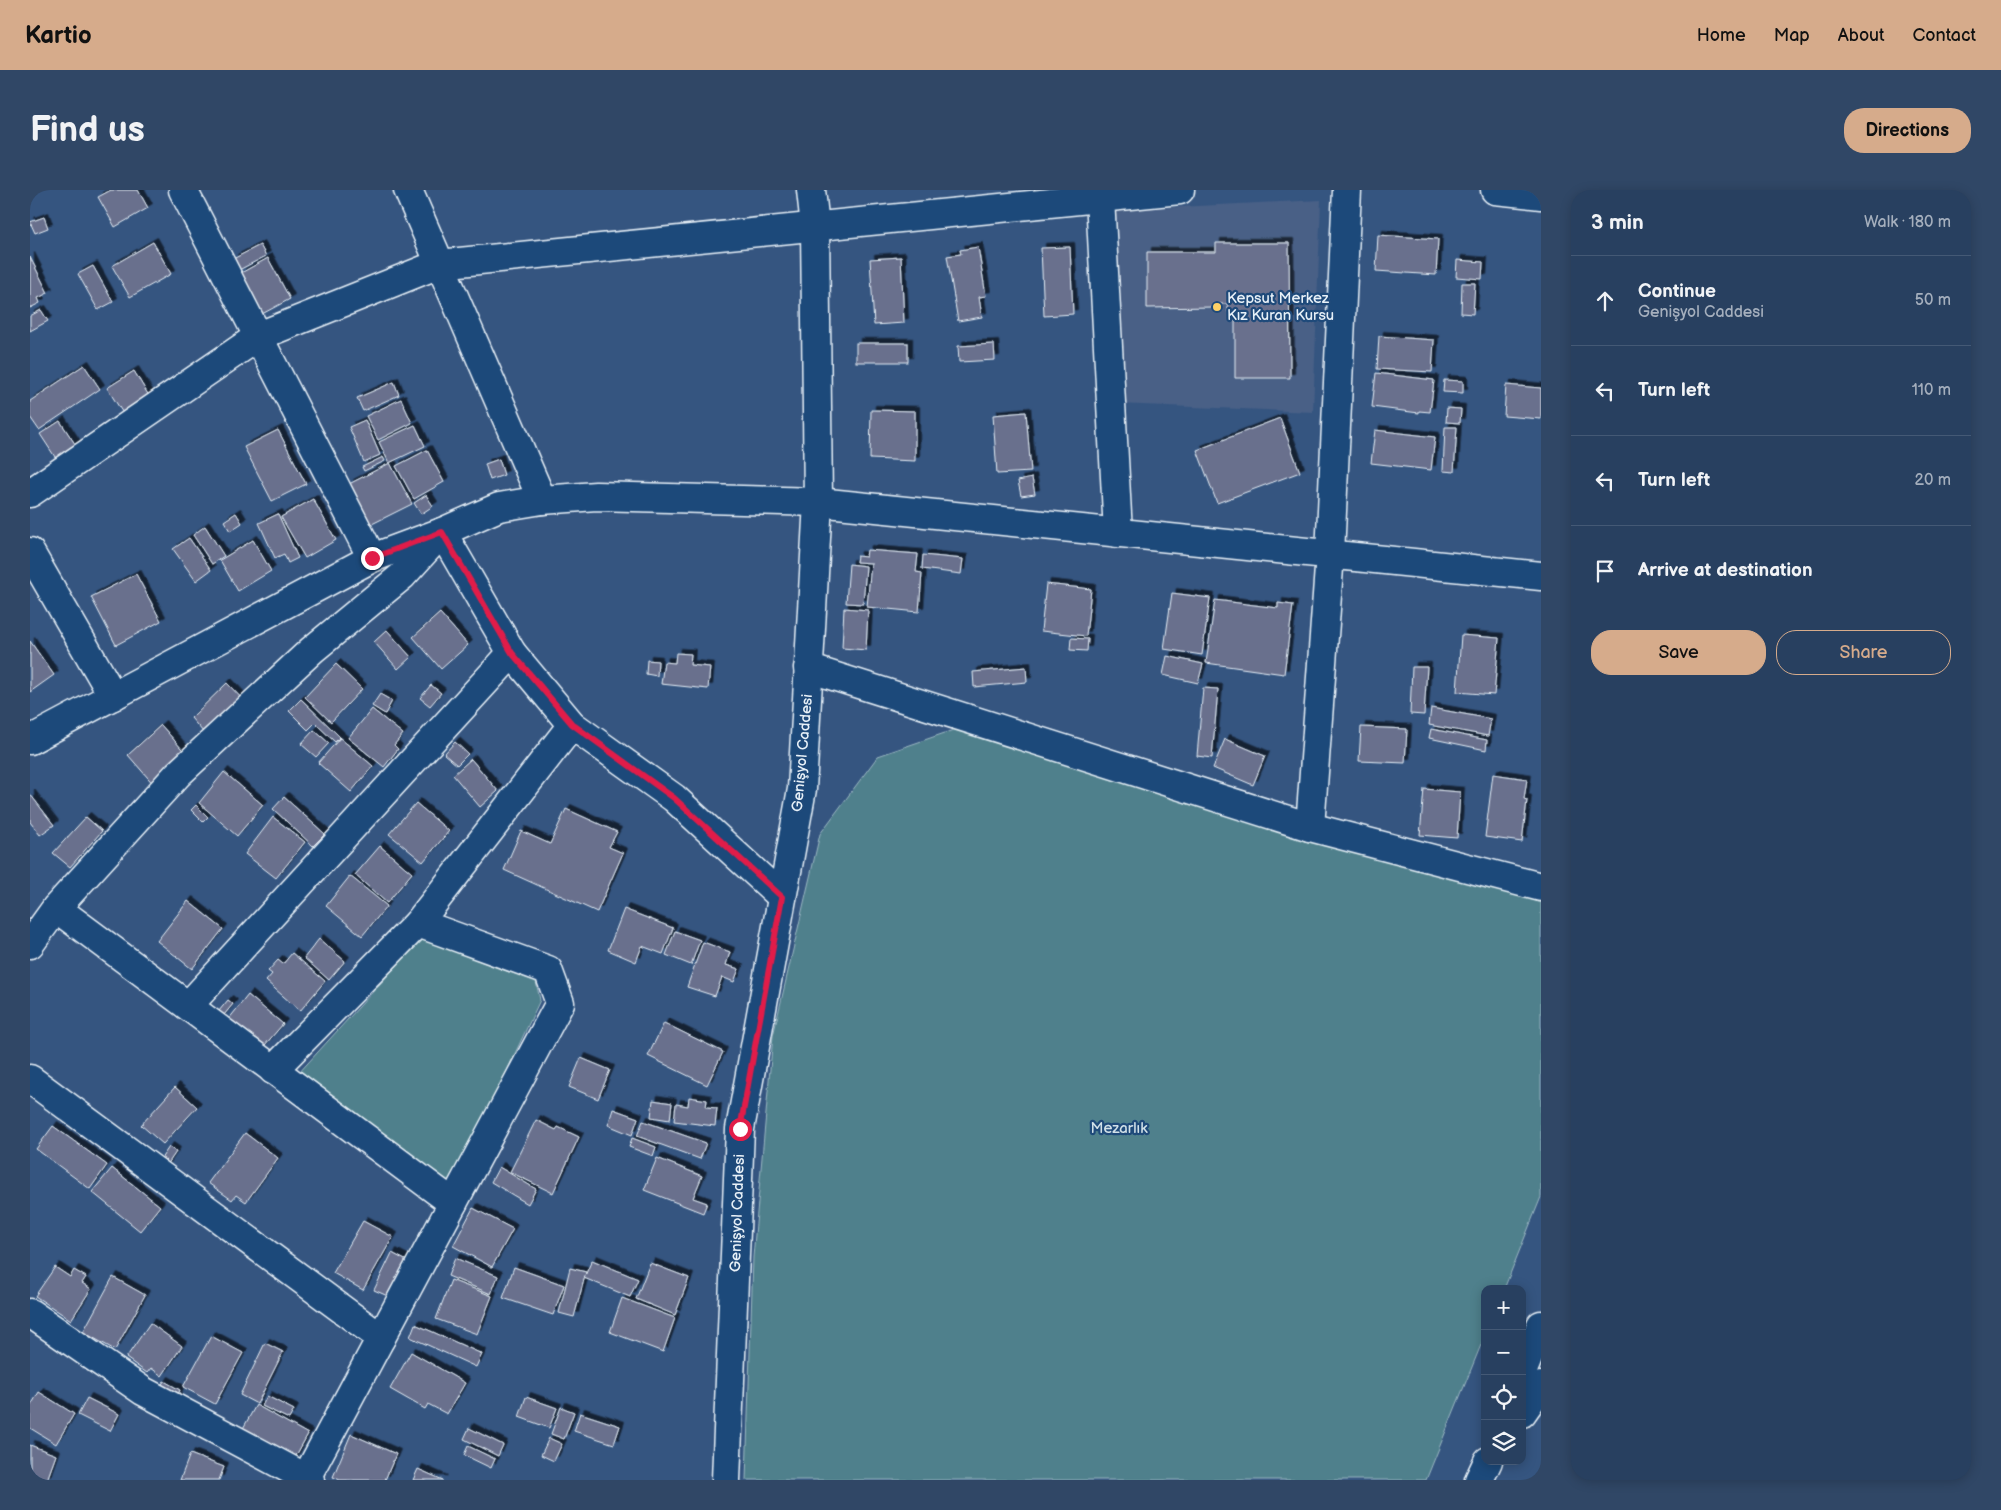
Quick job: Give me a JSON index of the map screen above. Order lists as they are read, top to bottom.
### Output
{
  "streets": {
    "street": ["Genişyol Caddesi"]
  },
  "parks": ["Mezarlık"],
  "places": ["Kepsut Merkez Kız Kuran Kursu"],
  "page": {
    "header": "Kartio",
    "nav": [
      "Home",
      "Map",
      "About",
      "Contact"
    ],
    "buttons": [
      "Directions",
      ["Save", "Share"]
    ],
    "title": "Find us",
    "heading": ["3 min", "Walk · 180 m"],
    "list": [
      ["Continue", "Genişyol Caddesi", "50 m"],
      ["Turn left", "110 m"],
      ["Turn left", "20 m"],
      "Arrive at destination"
    ],
    "map_buttons": ["+", "−"]
  }
}
